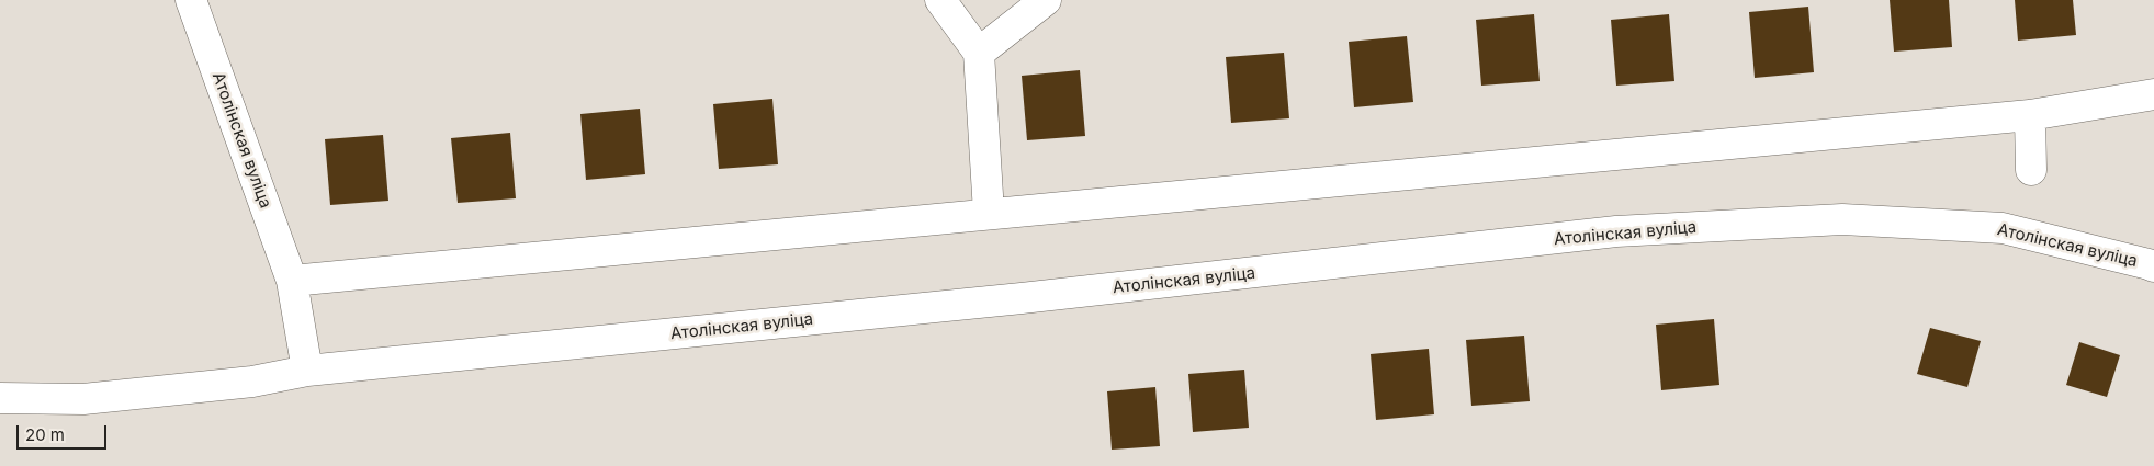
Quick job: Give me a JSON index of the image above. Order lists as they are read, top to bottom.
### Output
{
  "streets": {
    "street": ["Атолінская вуліца"]
  },
  "scale_bar": "20 m"
}
